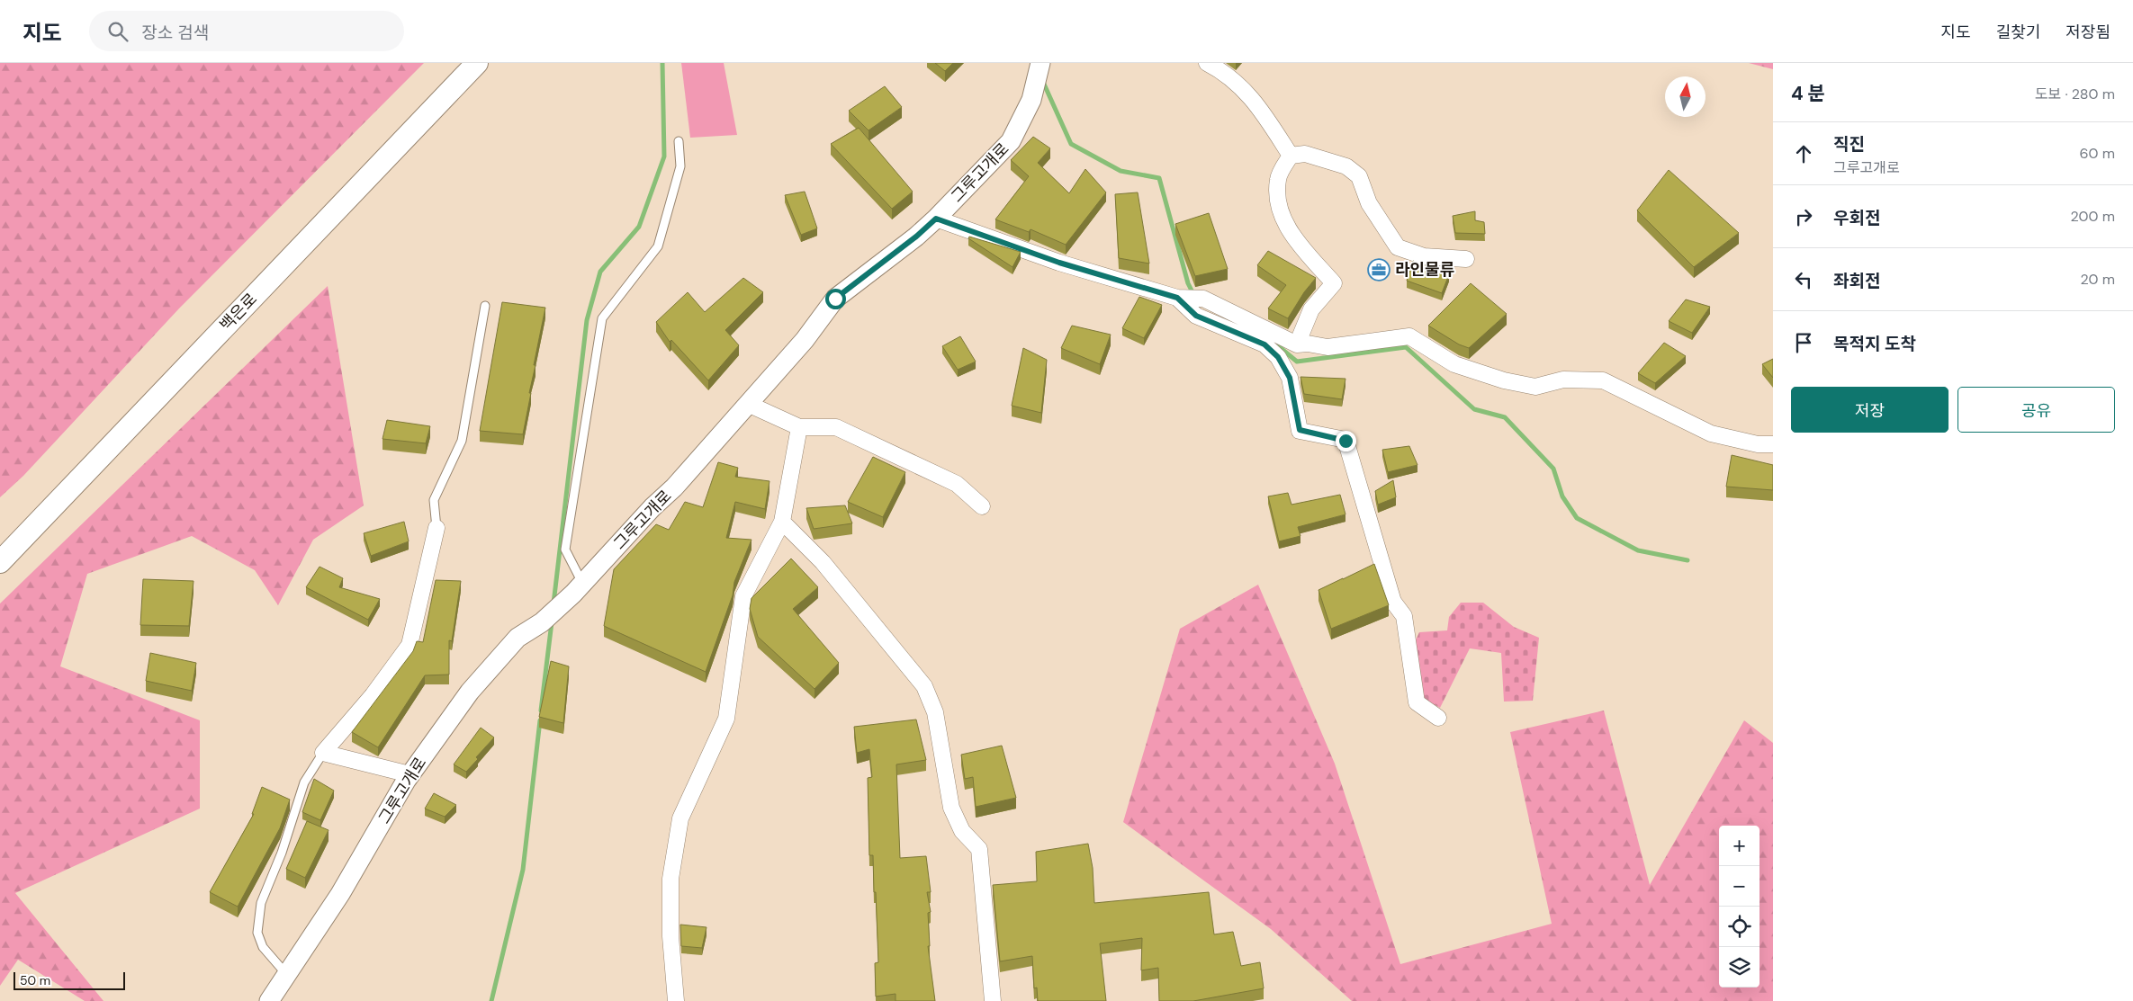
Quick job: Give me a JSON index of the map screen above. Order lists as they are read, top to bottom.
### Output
{
  "streets": {
    "main road": ["백은로"],
    "street": ["그루고개로"]
  },
  "places": {
    "office": ["라인물류"]
  },
  "scale_bar": "50 m",
  "north": "top",
  "page": {
    "header": "지도",
    "search": "장소 검색",
    "nav": ["지도", "길찾기", "저장됨"],
    "heading": ["4 분", "도보 · 280 m"],
    "list": [
      ["직진", "그루고개로", "60 m"],
      ["우회전", "200 m"],
      ["좌회전", "20 m"],
      "목적지 도착"
    ],
    "buttons": ["저장", "공유"],
    "map_buttons": ["+", "−"],
    "scale": "50 m"
  }
}
